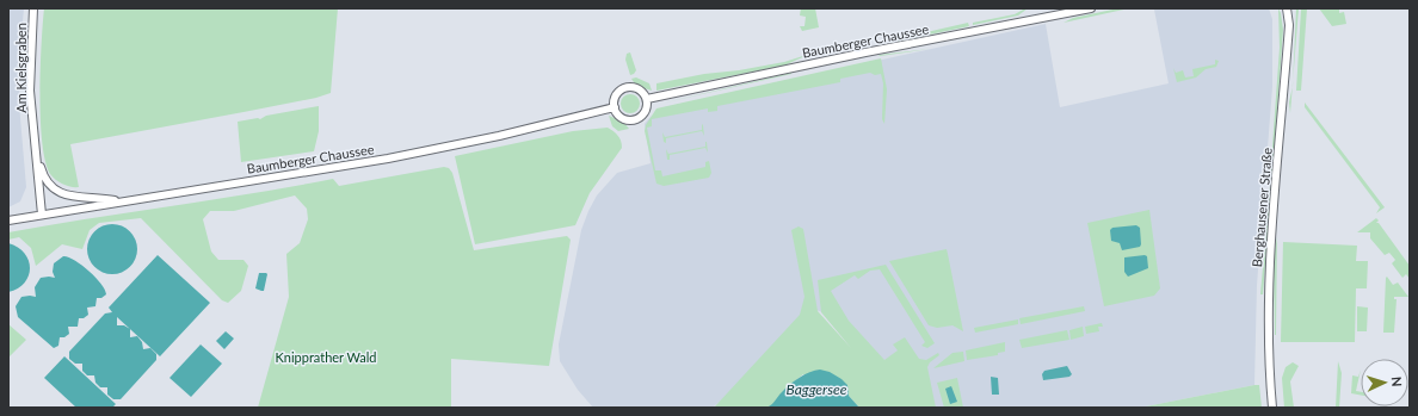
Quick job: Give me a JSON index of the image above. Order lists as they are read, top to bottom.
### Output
{
  "streets": {
    "street": ["Baumberger Chaussee", "Am Kielsgraben", "Berghausener Straße"]
  },
  "crossings": [
    ["Baumberger Chaussee", "Am Kielsgraben"]
  ],
  "water": ["Baggersee"],
  "parks": ["Knipprather Wald"],
  "north": "right"
}
